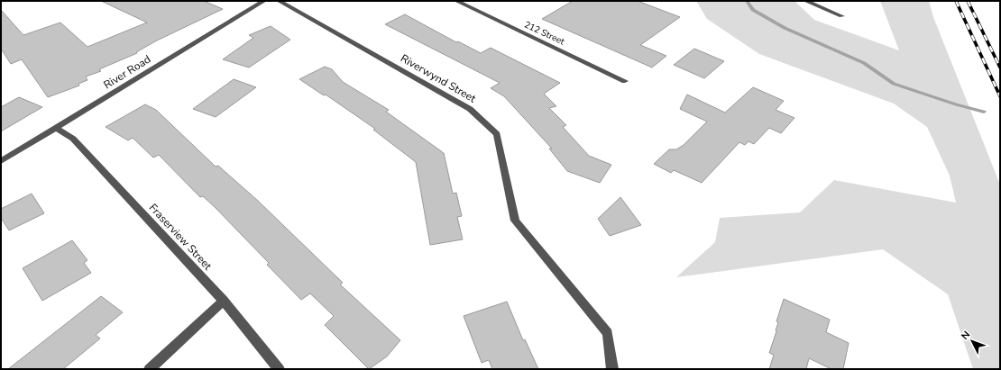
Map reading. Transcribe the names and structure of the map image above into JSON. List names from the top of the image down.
{
  "streets": {
    "street": [
      "212 Street",
      "River Road",
      "Riverwynd Street",
      "Fraserview Street"
    ]
  },
  "crossings": [
    ["River Road", "Fraserview Street"]
  ],
  "north": "top left"
}
